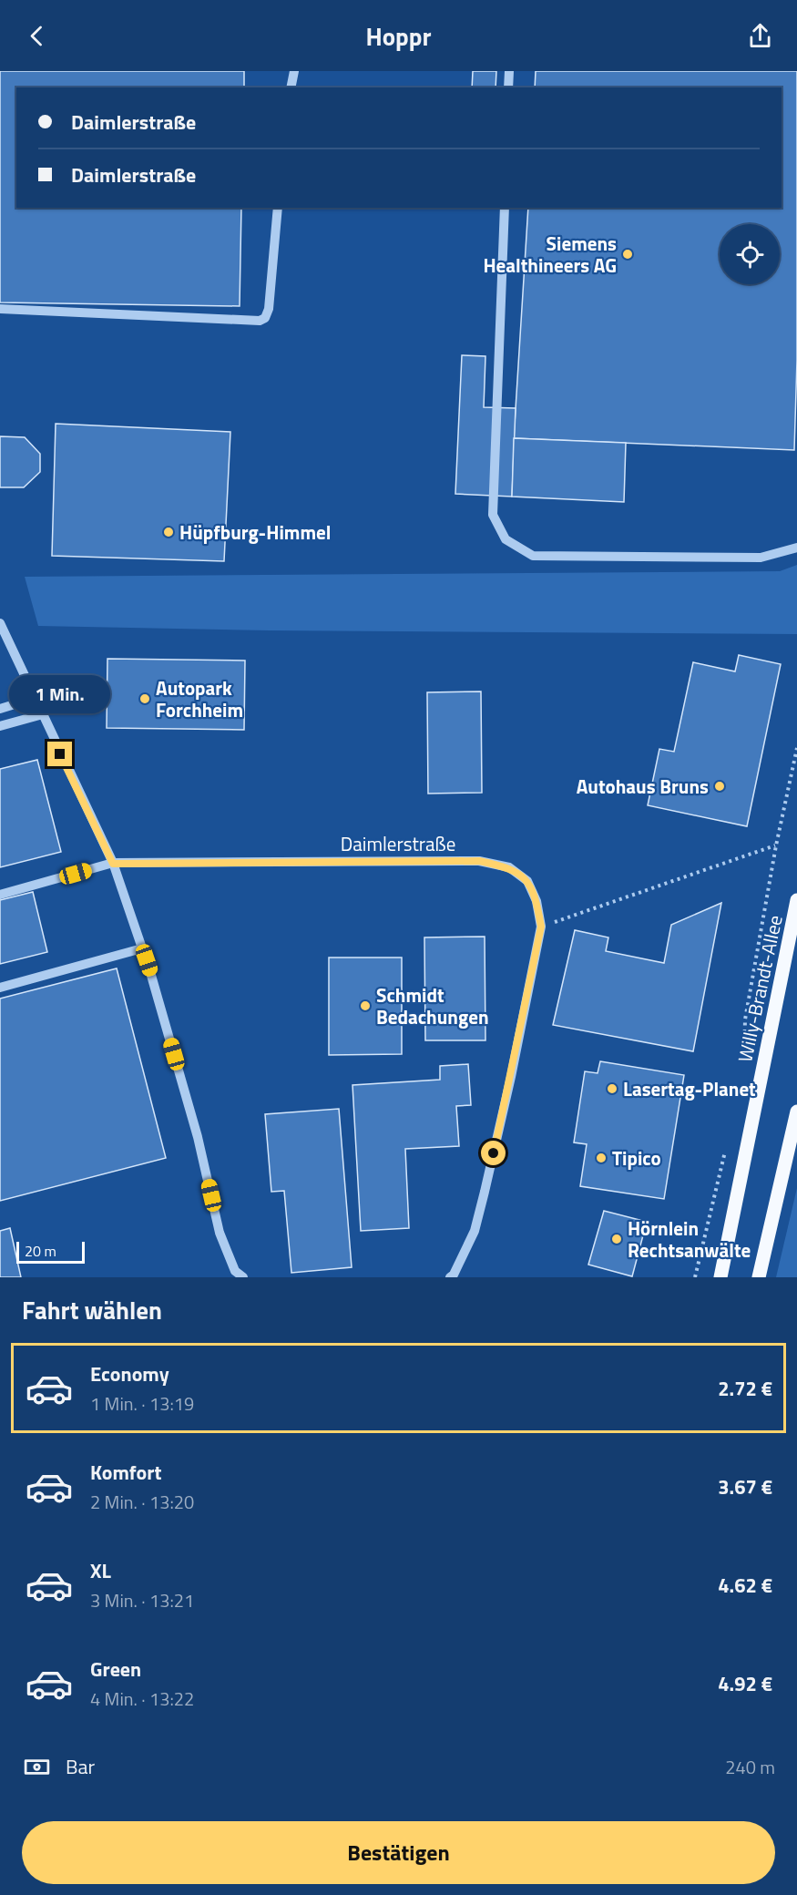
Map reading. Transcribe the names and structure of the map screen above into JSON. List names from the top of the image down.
{
  "streets": {
    "main road": ["Willy-Brandt-Allee"],
    "street": ["Daimlerstraße"]
  },
  "places": [
    "Siemens Healthineers AG",
    "Hüpfburg-Himmel",
    "Autopark Forchheim",
    "Autohaus Bruns",
    "Schmidt Bedachungen",
    "Lasertag-Planet",
    "Tipico",
    "Hörnlein Rechtsanwälte"
  ],
  "scale_bar": "20 m",
  "page": {
    "header": "Hoppr",
    "banner": ["Daimlerstraße", "Daimlerstraße"],
    "bubble": "1 Min.",
    "scale": "20 m",
    "heading": "Fahrt wählen",
    "list": [
      {
        "name": "Economy",
        "note": "1 Min. · 13:19",
        "value": "2.72 €"
      },
      {
        "name": "Komfort",
        "note": "2 Min. · 13:20",
        "value": "3.67 €"
      },
      {
        "name": "XL",
        "note": "3 Min. · 13:21",
        "value": "4.62 €"
      },
      {
        "name": "Green",
        "note": "4 Min. · 13:22",
        "value": "4.92 €"
      }
    ],
    "pay": ["Bar", "240 m"],
    "buttons": "Bestätigen"
  }
}
